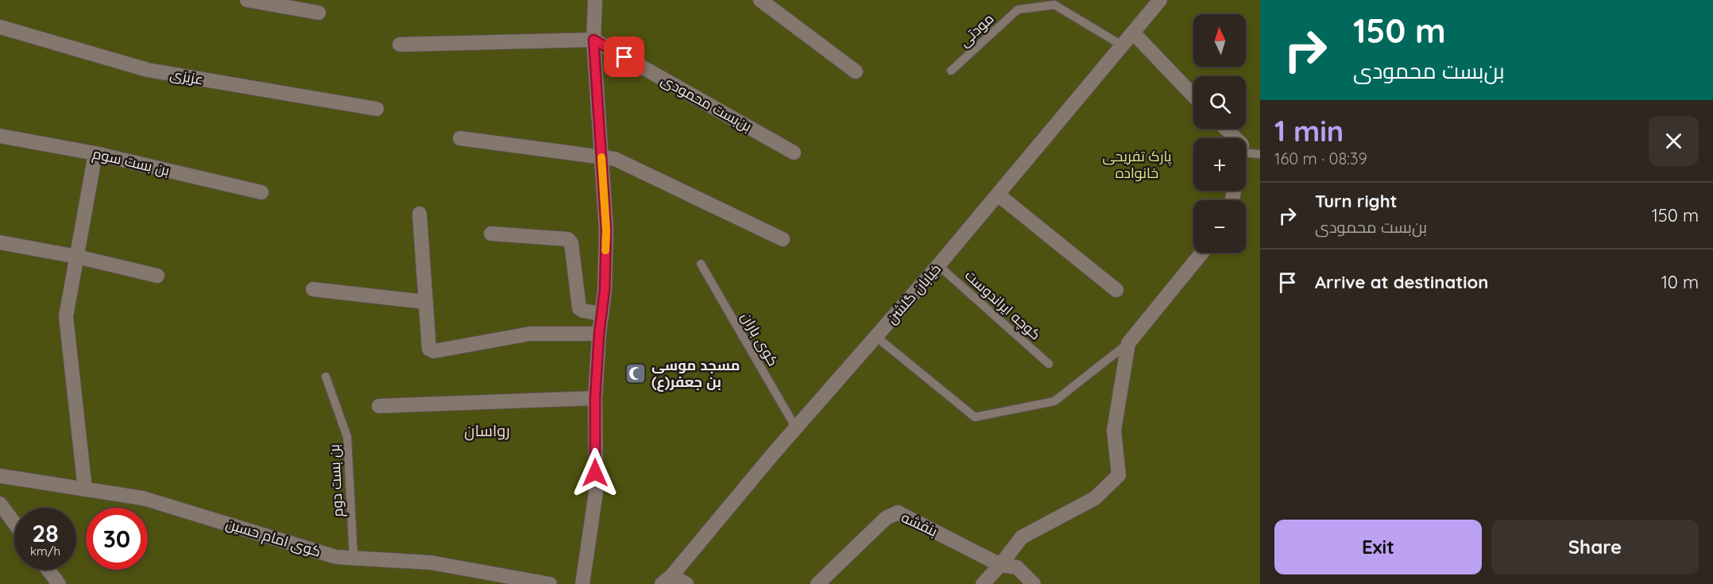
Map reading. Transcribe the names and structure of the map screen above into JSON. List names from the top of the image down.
{
  "streets": {
    "street": [
      "عزیزی",
      "بن‌بست محمودی",
      "بن بست سوم",
      "خیابان گلشن",
      "بنفشه",
      "کوی امام حسین"
    ],
    "lane": [
      "مودتی",
      "کوچه ایراندوست",
      "کوی باران",
      "بن بست دوم"
    ]
  },
  "crossings": [
    ["مودتی", "خیابان گلشن"],
    ["خیابان گلشن", "کوچه ایراندوست"],
    ["خیابان گلشن", "کوی باران"],
    ["بن بست دوم", "کوی امام حسین"]
  ],
  "districts": ["رواسان"],
  "parks": ["پارک تفریحی خانواده"],
  "places": {
    "mosque": ["مسجد موسی بن جعفر(ع)"]
  },
  "north": "top",
  "page": {
    "turn": ["150 m", "بن‌بست محمودی"],
    "map_buttons": ["+", "−"],
    "heading": ["1 min", "160 m · 08:39"],
    "list": [
      {
        "name": "Turn right",
        "note": "بن‌بست محمودی",
        "value": "150 m"
      },
      {
        "name": "Arrive at destination",
        "value": "10 m"
      }
    ],
    "speed": "28 km/h",
    "limit": "30",
    "buttons": ["Exit", "Share"]
  }
}
